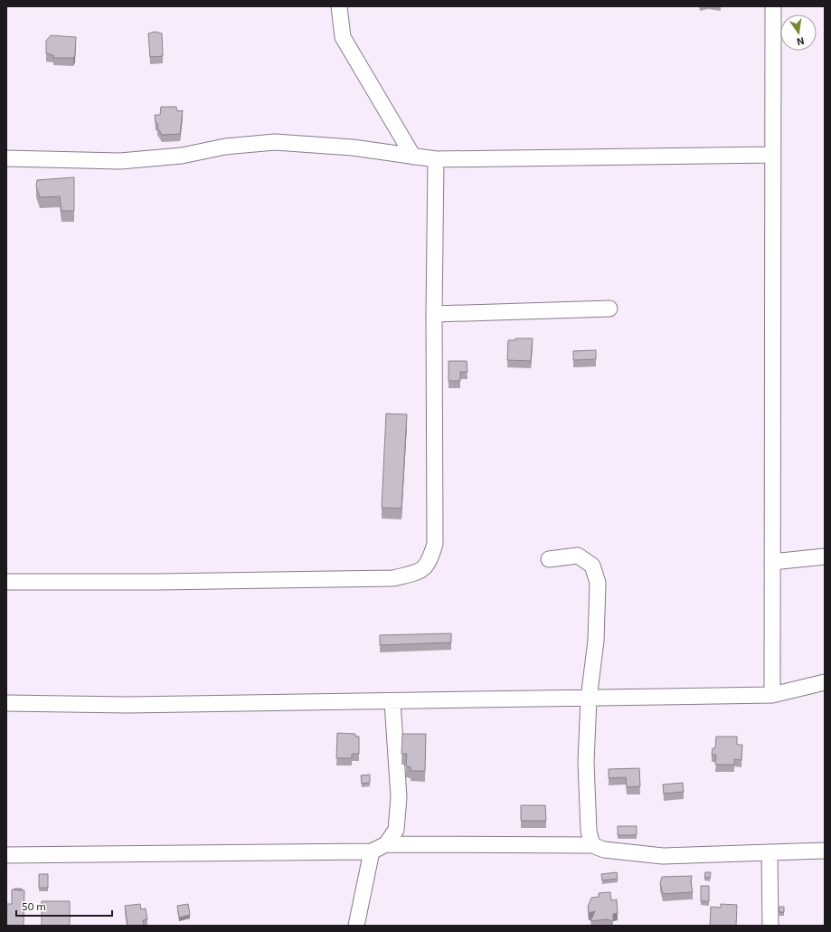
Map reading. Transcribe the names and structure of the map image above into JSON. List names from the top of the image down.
{
  "scale_bar": "50 m",
  "north": "bottom"
}
